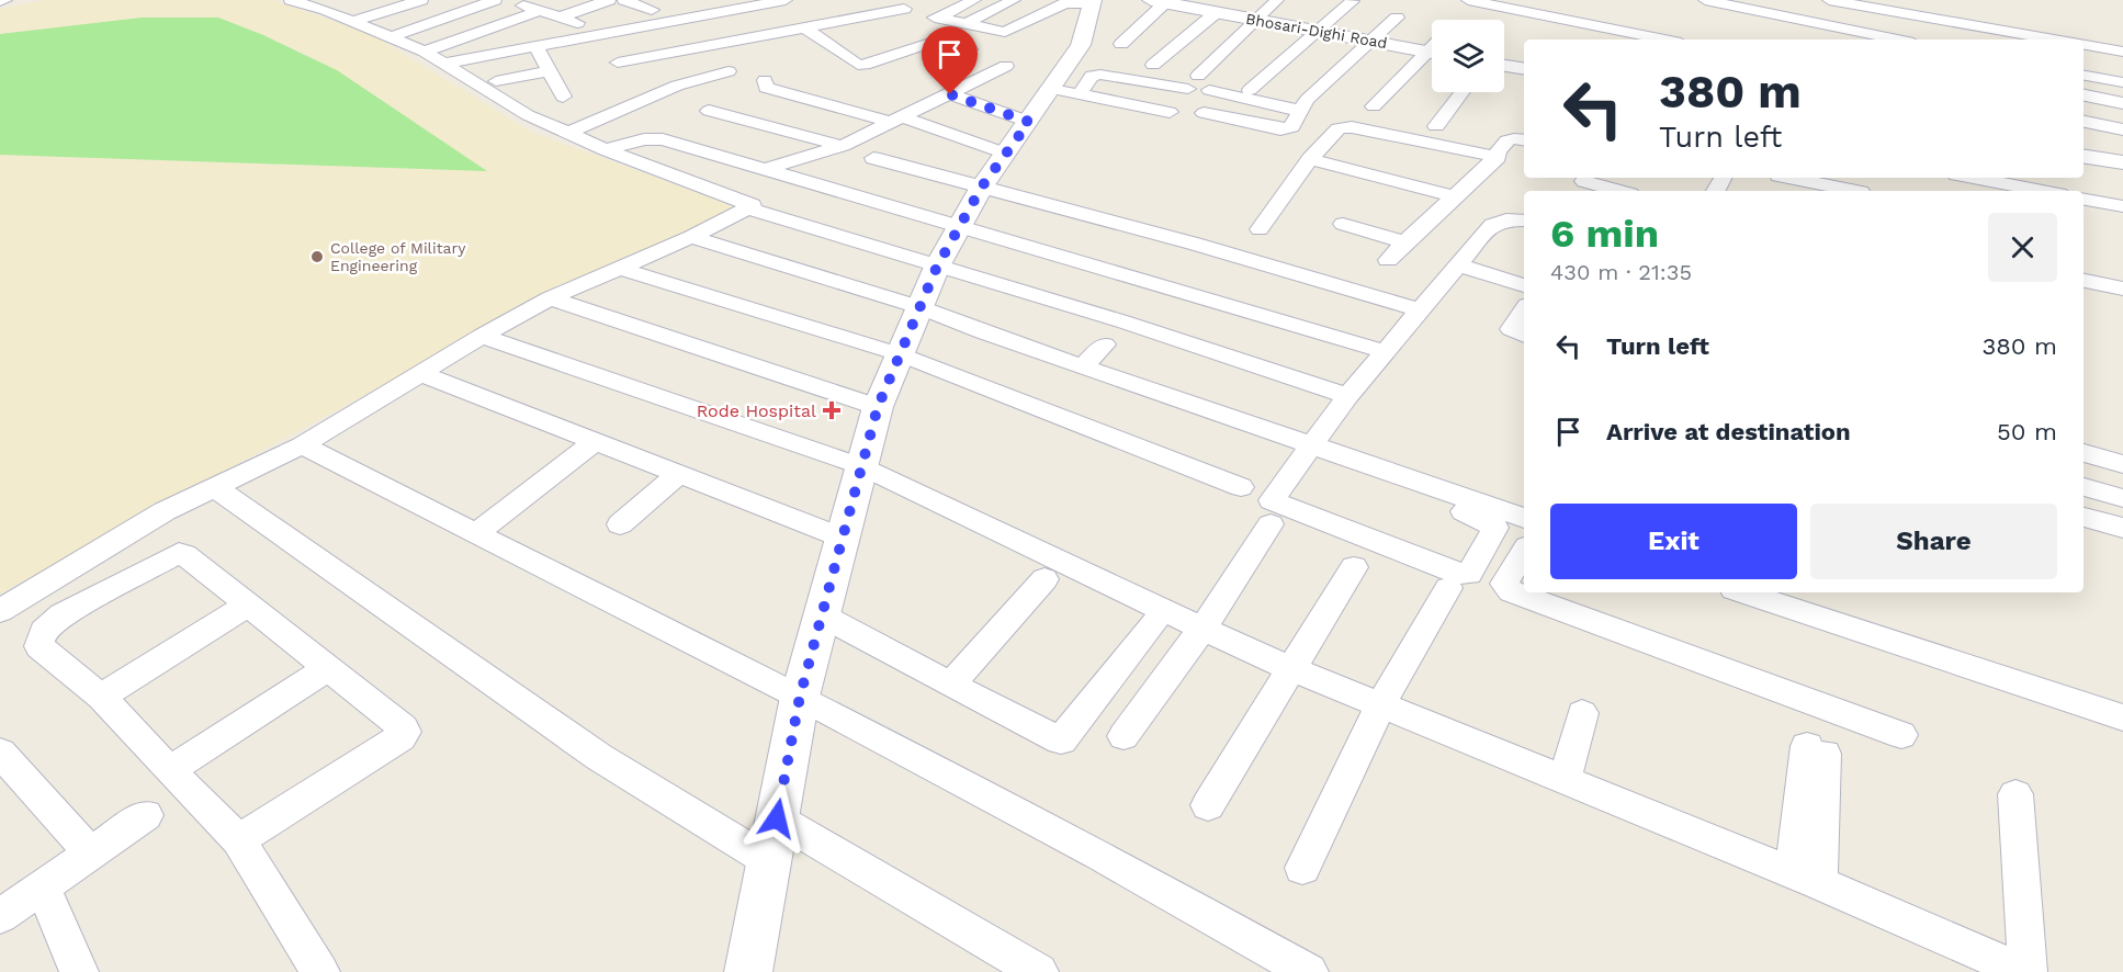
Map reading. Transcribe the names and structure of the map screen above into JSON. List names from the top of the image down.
{
  "streets": {
    "street": ["Bhosari-Dighi Road"]
  },
  "places": {
    "other": ["College of Military Engineering"],
    "health": ["Rode Hospital"]
  },
  "page": {
    "turn": ["380 m", "Turn left"],
    "heading": ["6 min", "430 m · 21:35"],
    "list": [
      {
        "name": "Turn left",
        "value": "380 m"
      },
      {
        "name": "Arrive at destination",
        "value": "50 m"
      }
    ],
    "buttons": ["Exit", "Share"]
  }
}
